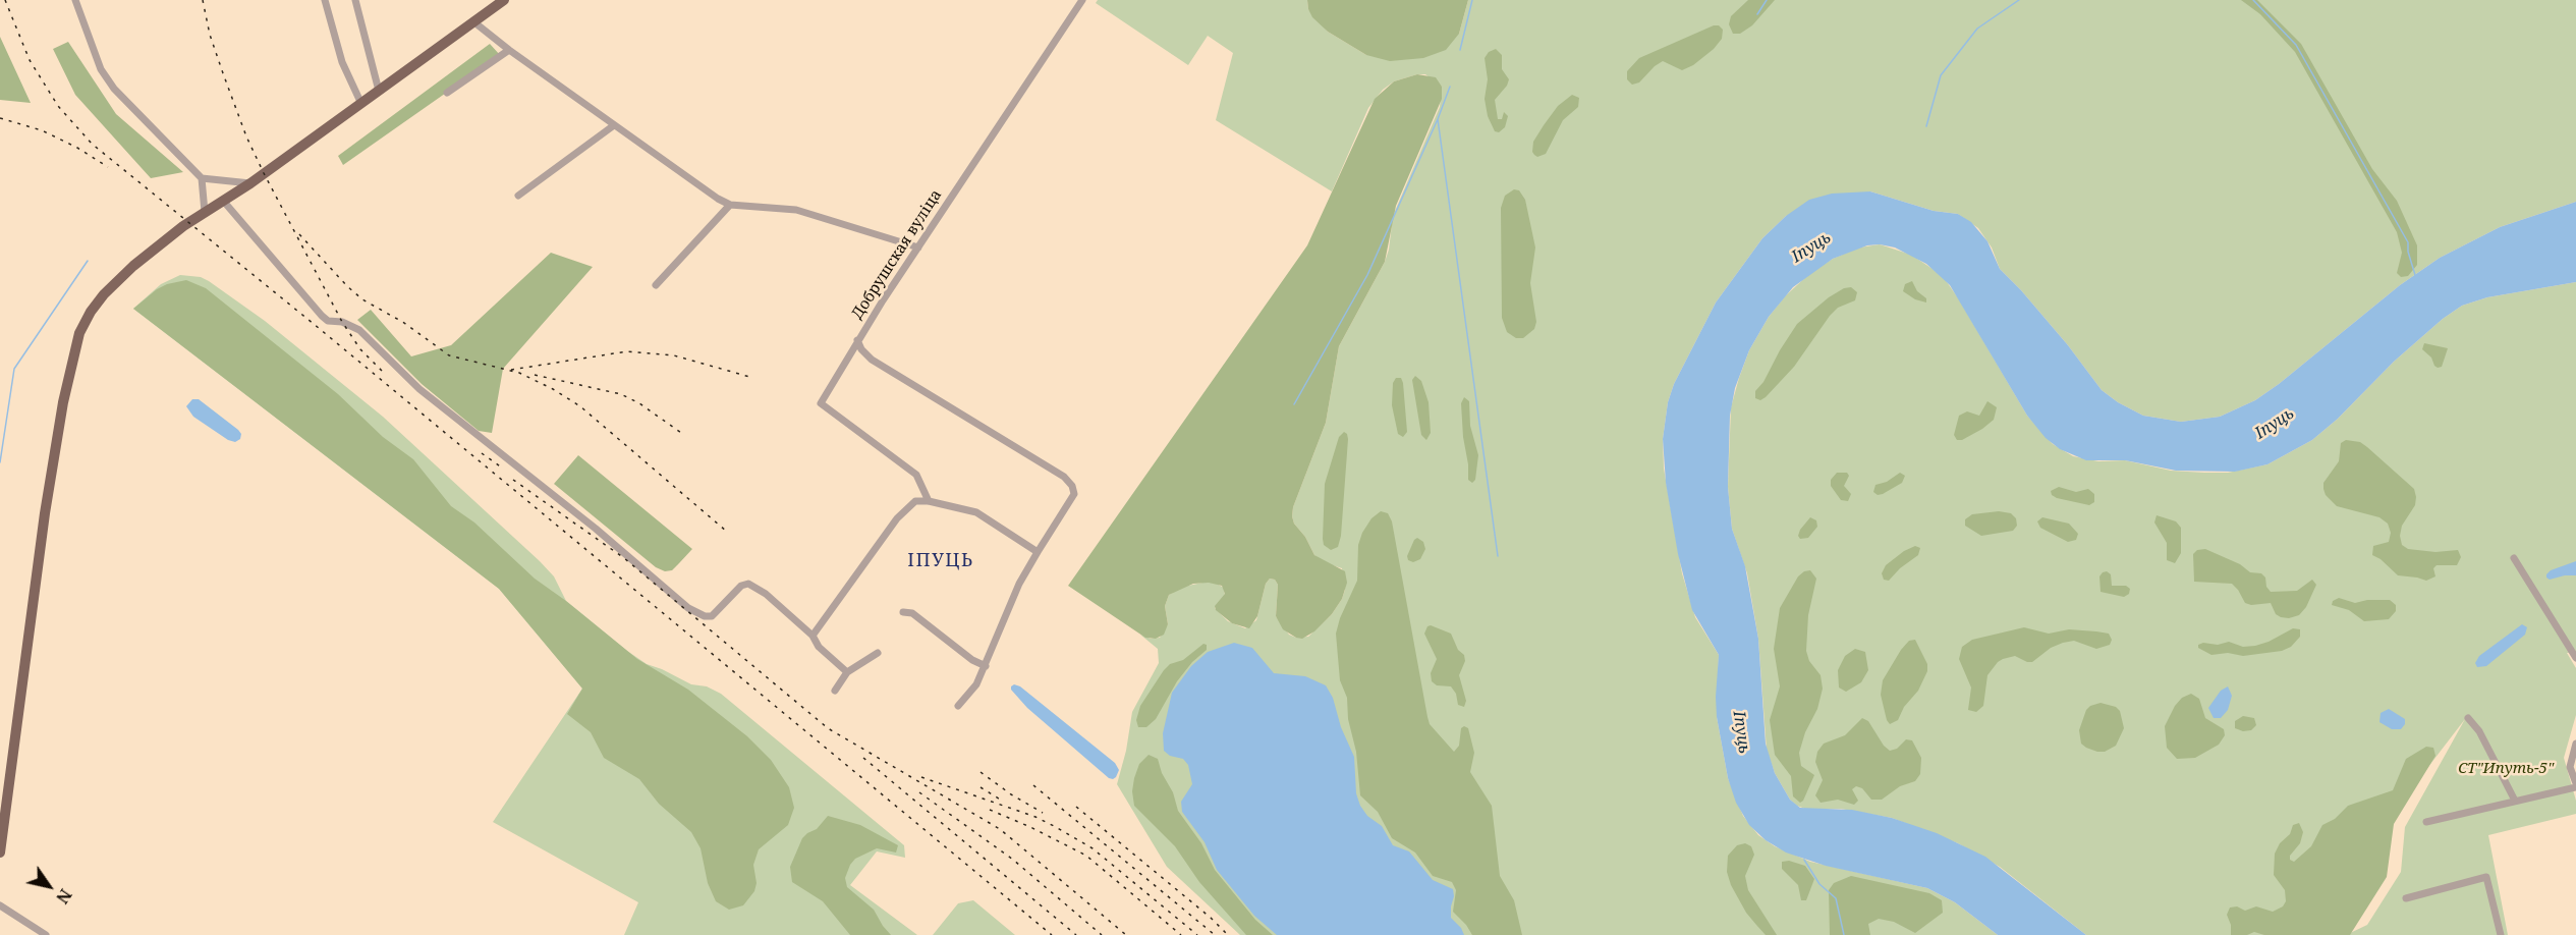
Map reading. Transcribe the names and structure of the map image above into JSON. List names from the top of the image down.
{
  "streets": {
    "street": ["Добрушская вуліца"]
  },
  "districts": ["ІПУЦЬ"],
  "water": ["Іпуць"],
  "parks": ["СТ\"Ипуть-5\""],
  "north": "bottom right"
}
